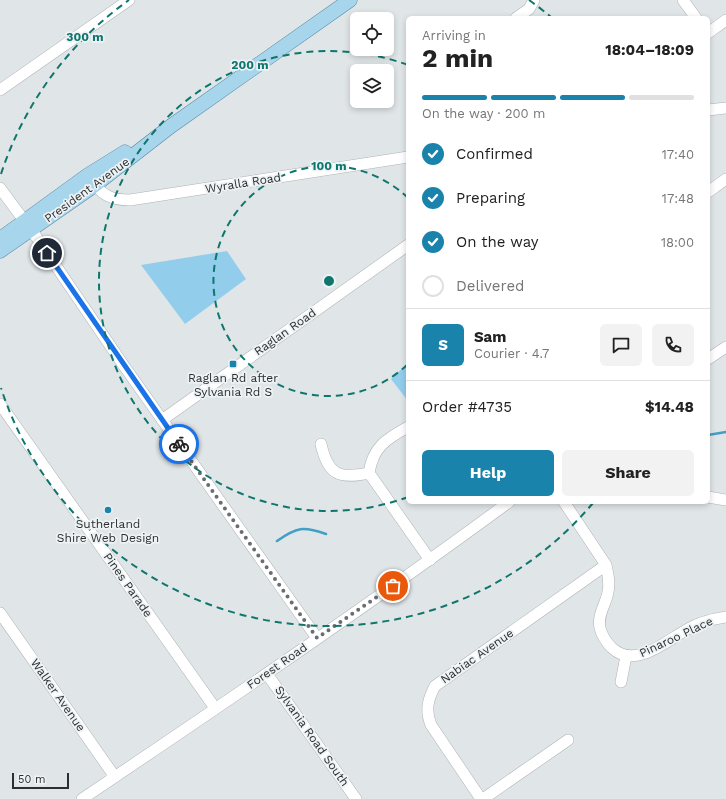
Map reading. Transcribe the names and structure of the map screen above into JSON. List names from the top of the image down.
{
  "streets": {
    "main road": ["President Avenue"],
    "street": [
      "Wyralla Road",
      "Raglan Road",
      "Pines Parade",
      "Pinaroo Place",
      "Nabiac Avenue",
      "Forest Road",
      "Walker Avenue",
      "Sylvania Road South"
    ]
  },
  "crossings": [
    ["Wyralla Road", "President Avenue"],
    ["Pines Parade", "Forest Road"],
    ["Pinaroo Place", "Nabiac Avenue"],
    ["Forest Road", "Walker Avenue"],
    ["Forest Road", "Sylvania Road South"]
  ],
  "places": {
    "transit": ["Raglan Rd after Sylvania Rd S"],
    "other": ["Sutherland Shire Web Design"]
  },
  "scale_bar": "50 m",
  "page": {
    "heading": ["2 min", "Arriving in", "18:04–18:09"],
    "panel": [
      "Sam",
      "Courier · 4.7",
      "Order #4735",
      "$14.48"
    ],
    "bar": "On the way · 200 m",
    "list": [
      ["Confirmed", "17:40"],
      ["Preparing", "17:48"],
      ["On the way", "18:00"],
      "Delivered"
    ],
    "round": "S",
    "buttons": ["Help", "Share"],
    "scale": "50 m"
  },
  "rings": ["300 m", "200 m", "100 m"]
}
